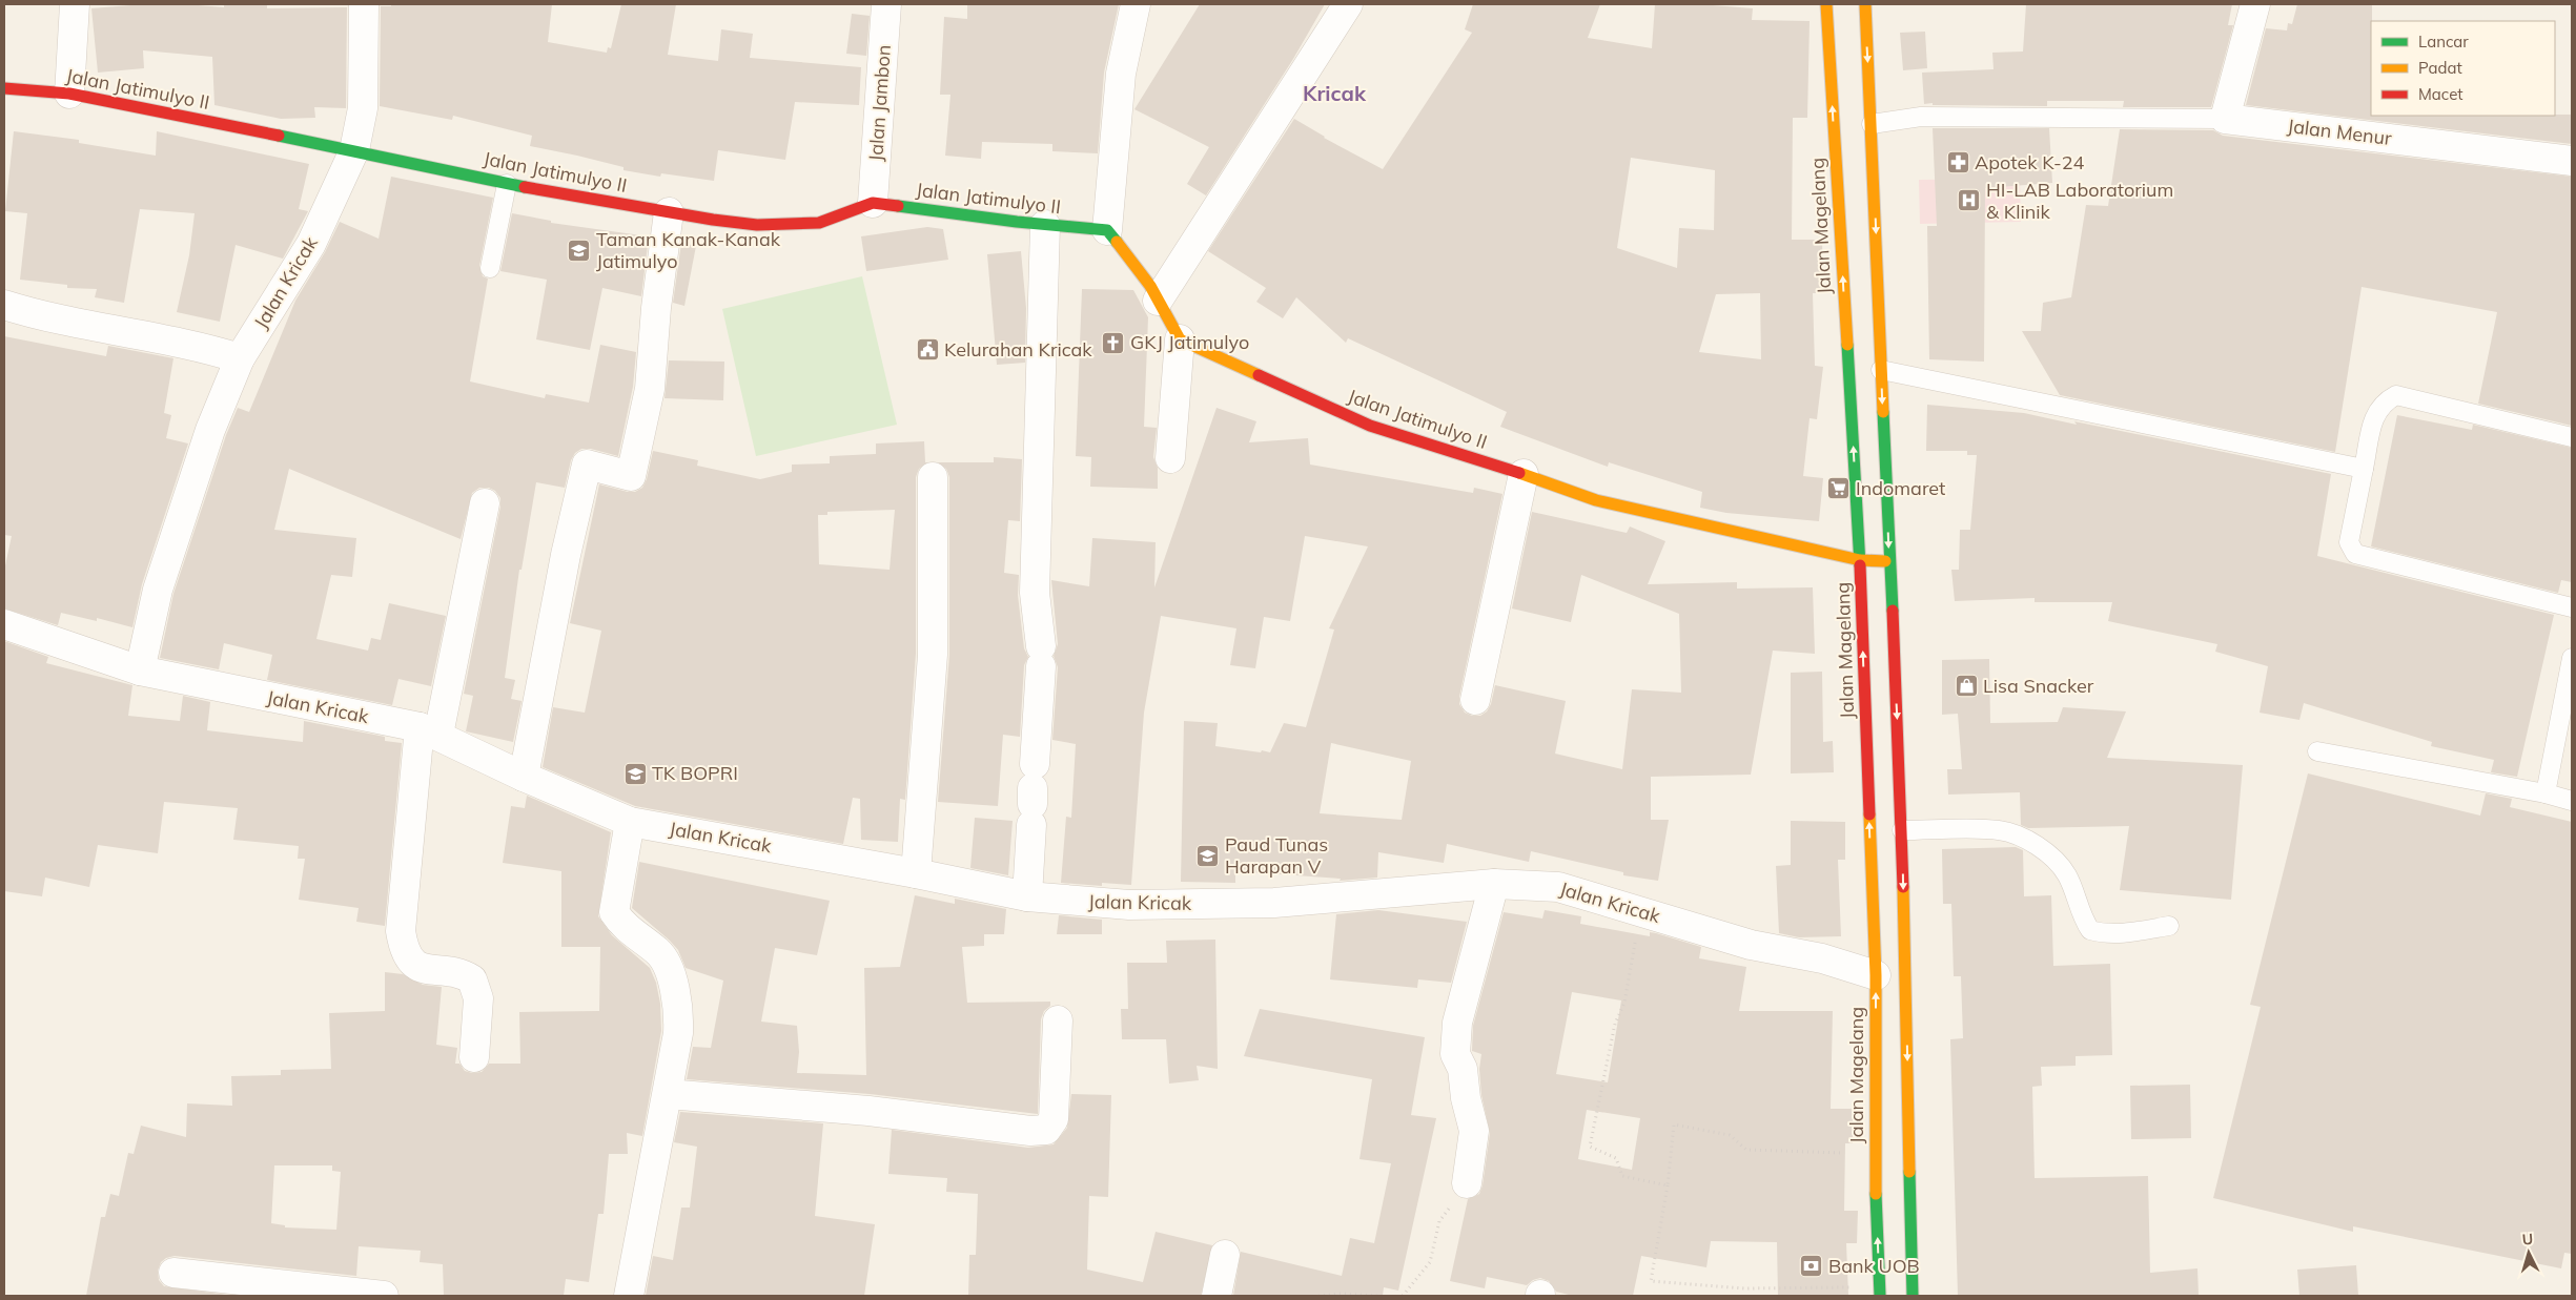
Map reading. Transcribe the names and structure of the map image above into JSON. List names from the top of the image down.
{
  "streets": {
    "main road": ["Jalan Jatimulyo II", "Jalan Magelang"],
    "street": ["Jalan Jambon", "Jalan Menur", "Jalan Kricak"]
  },
  "crossings": [
    ["Jalan Jatimulyo II", "Jalan Jambon"],
    ["Jalan Jatimulyo II", "Jalan Magelang"],
    ["Jalan Jatimulyo II", "Jalan Kricak"],
    ["Jalan Magelang", "Jalan Kricak"]
  ],
  "districts": ["Kricak"],
  "places": {
    "pharmacy": ["Apotek K-24"],
    "hospital": ["HI-LAB Laboratorium & Klinik"],
    "school or university": ["Taman Kanak-Kanak Jatimulyo", "TK BOPRI", "Paud Tunas Harapan V"],
    "church": ["GKJ Jatimulyo"],
    "public building": ["Kelurahan Kricak"],
    "supermarket": ["Indomaret"],
    "shop": ["Lisa Snacker"],
    "bank": ["Bank UOB"]
  },
  "legend": ["Lancar", "Padat", "Macet"],
  "north": "top"
}
